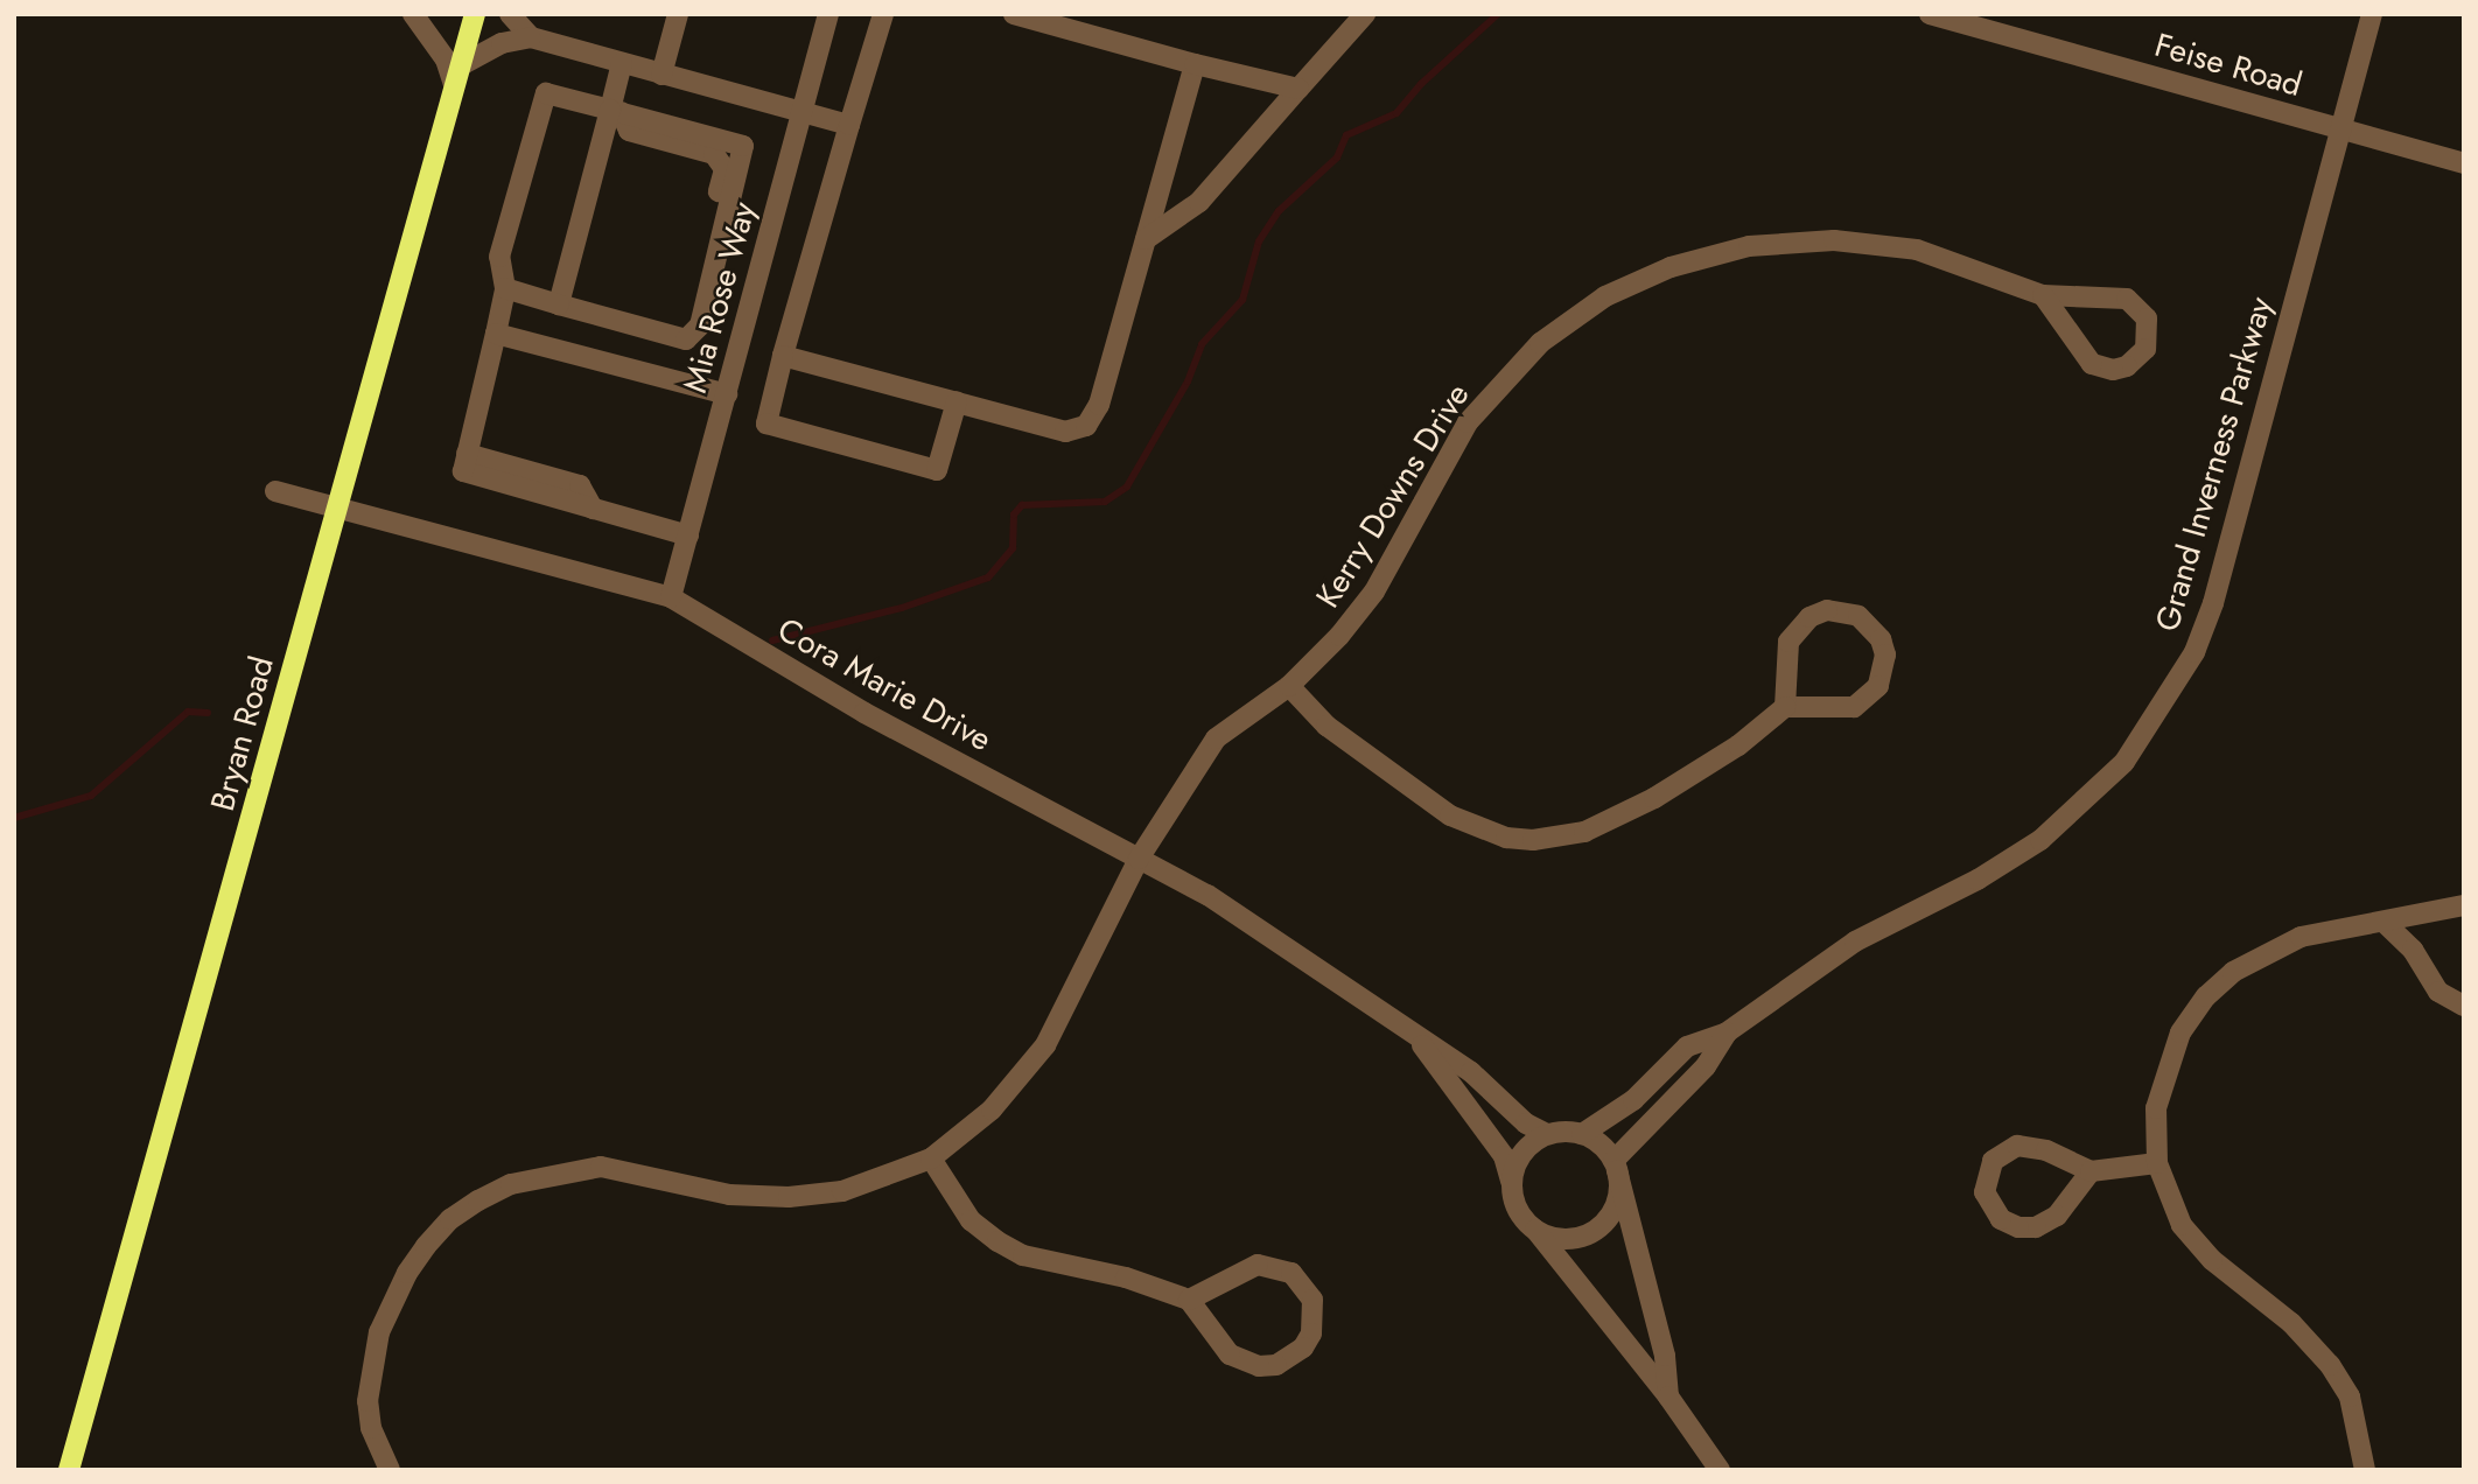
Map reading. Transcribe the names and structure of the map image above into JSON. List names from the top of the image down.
{
  "streets": {
    "main road": ["Bryan Road"],
    "street": [
      "Feise Road",
      "Mia Rose Way",
      "Grand Inverness Parkway",
      "Kerry Downs Drive",
      "Cora Marie Drive"
    ]
  },
  "crossings": [
    ["Feise Road", "Grand Inverness Parkway"],
    ["Mia Rose Way", "Cora Marie Drive"],
    ["Grand Inverness Parkway", "Cora Marie Drive"],
    ["Kerry Downs Drive", "Cora Marie Drive"],
    ["Cora Marie Drive", "Bryan Road"]
  ]
}
